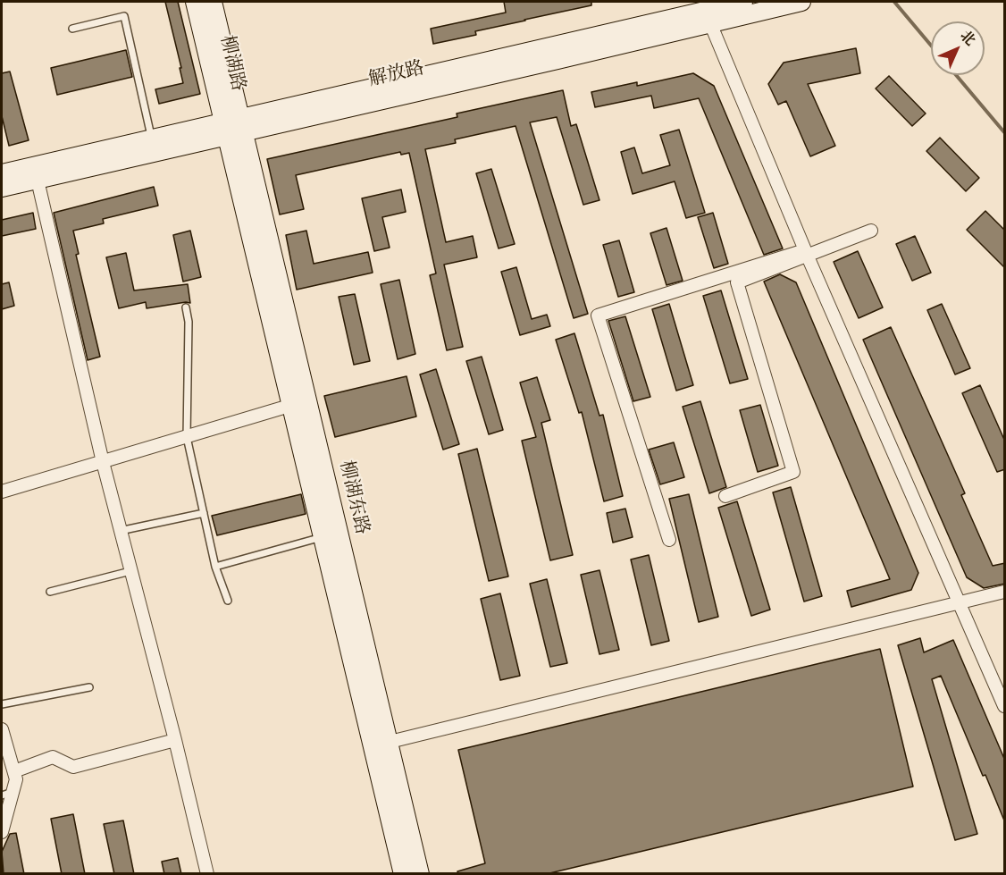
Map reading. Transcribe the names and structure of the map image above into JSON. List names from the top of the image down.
{
  "streets": {
    "main road": ["柳湖路", "解放路", "柳湖东路"]
  },
  "crossings": [
    ["柳湖路", "解放路"],
    ["柳湖路", "柳湖东路"],
    ["解放路", "柳湖东路"]
  ],
  "north": "top right"
}
